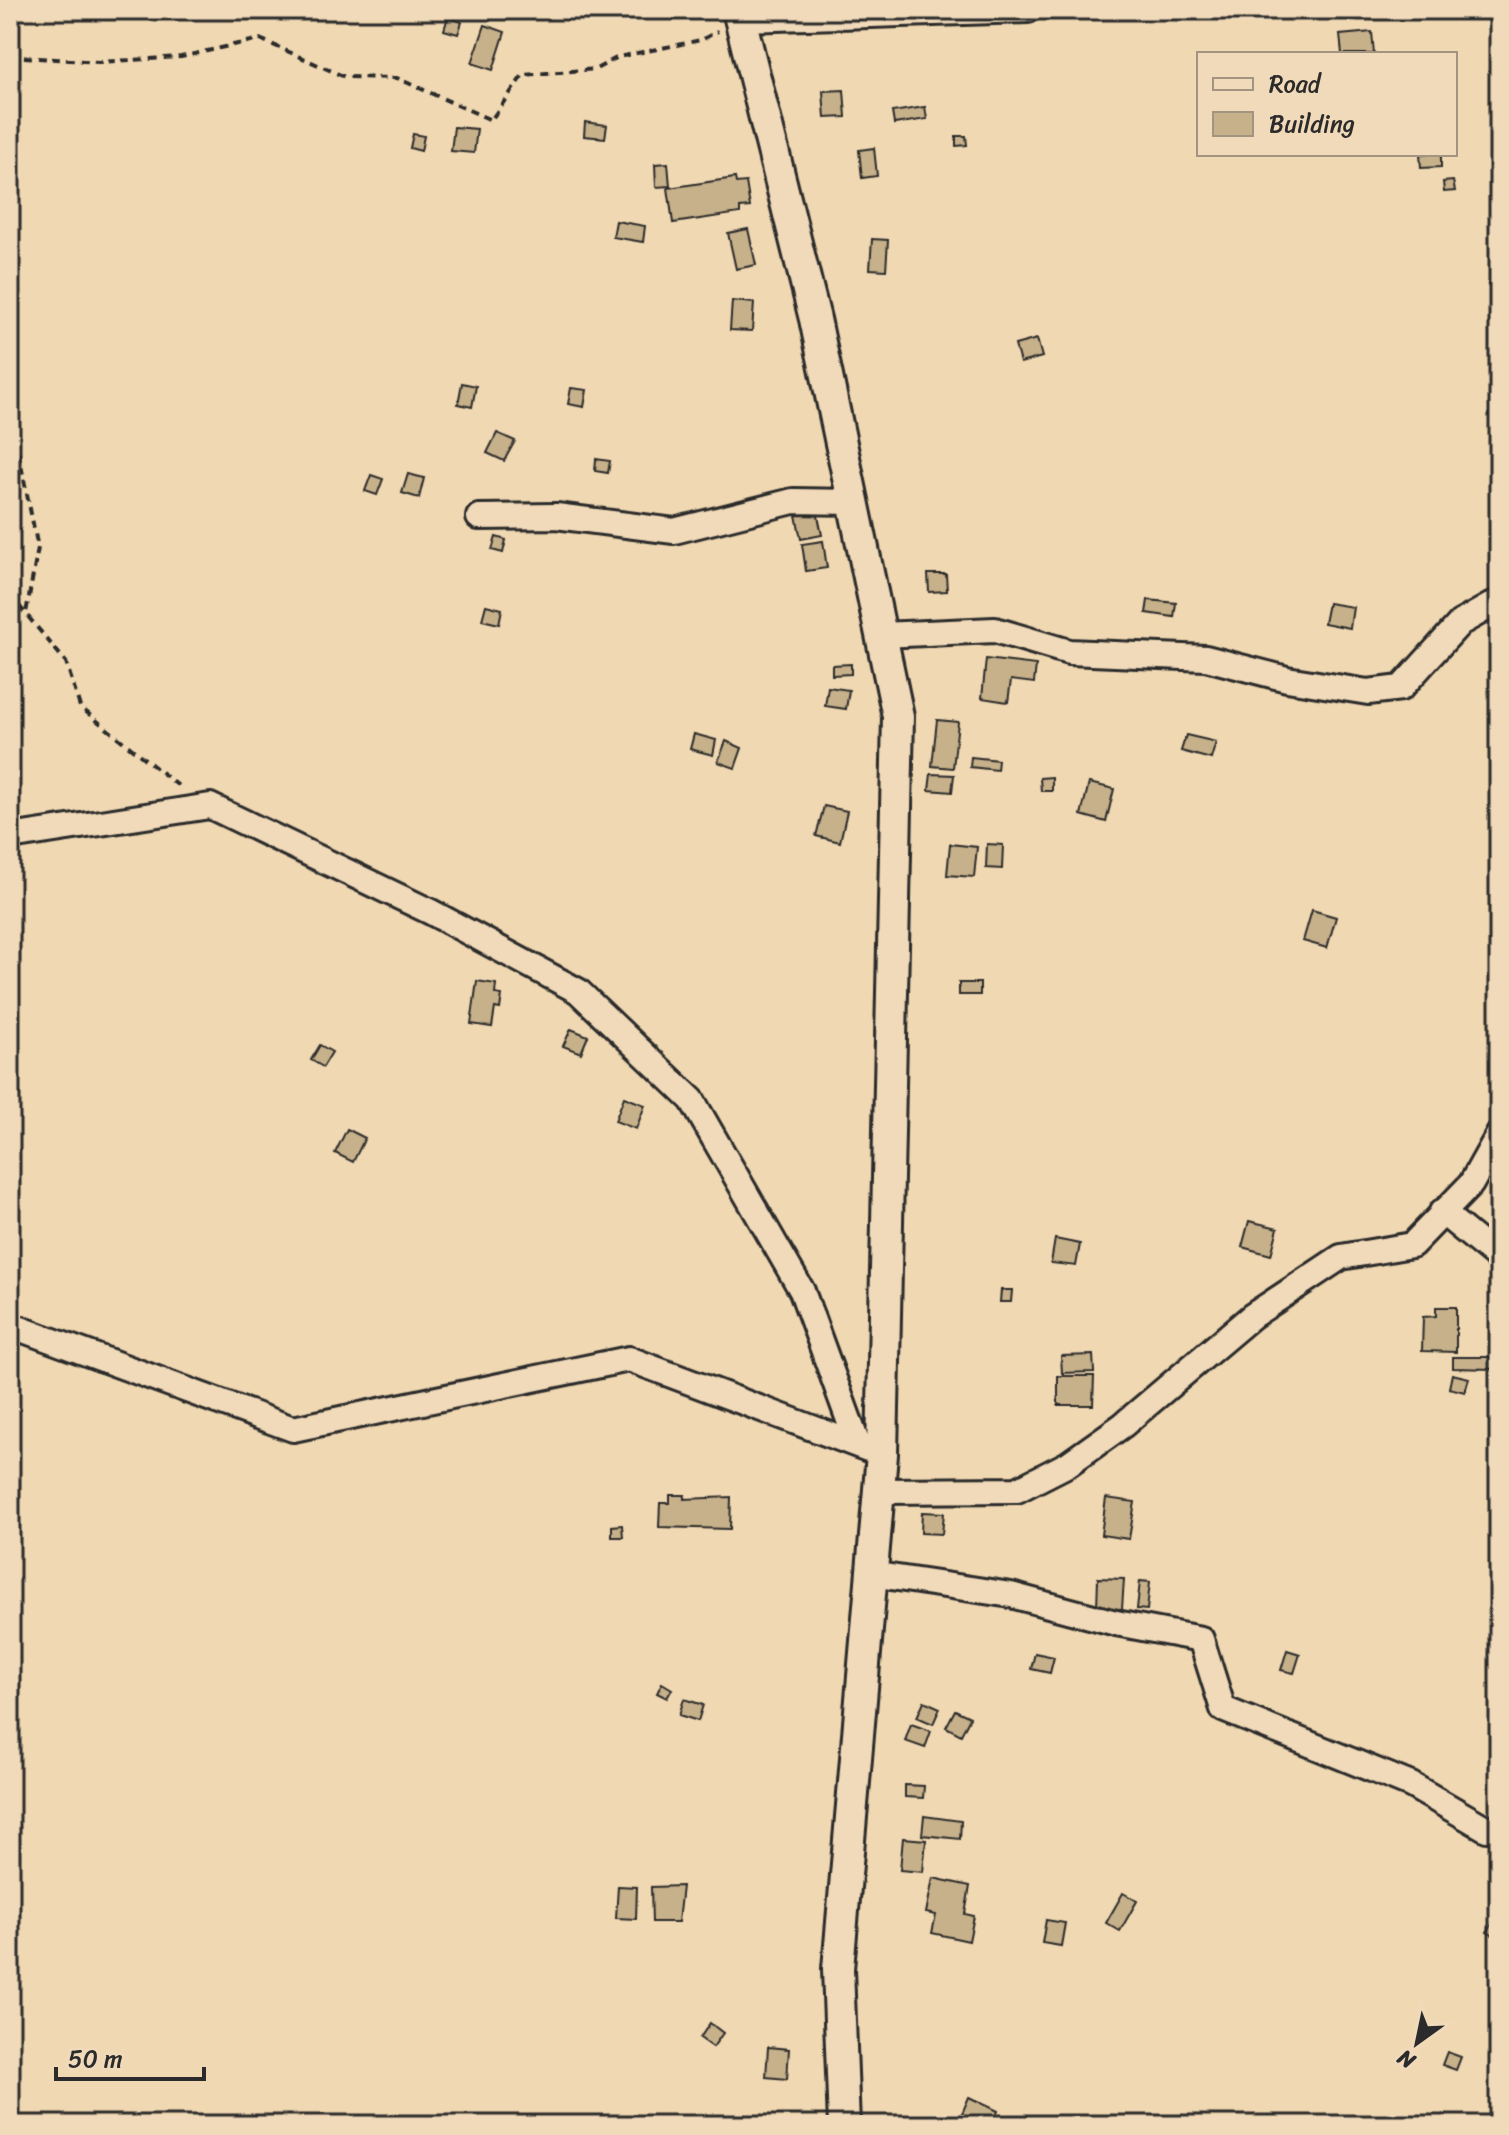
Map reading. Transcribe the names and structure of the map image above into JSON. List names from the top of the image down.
{
  "legend": ["Road", "Building"],
  "scale_bar": "50 m",
  "north": "bottom left"
}
